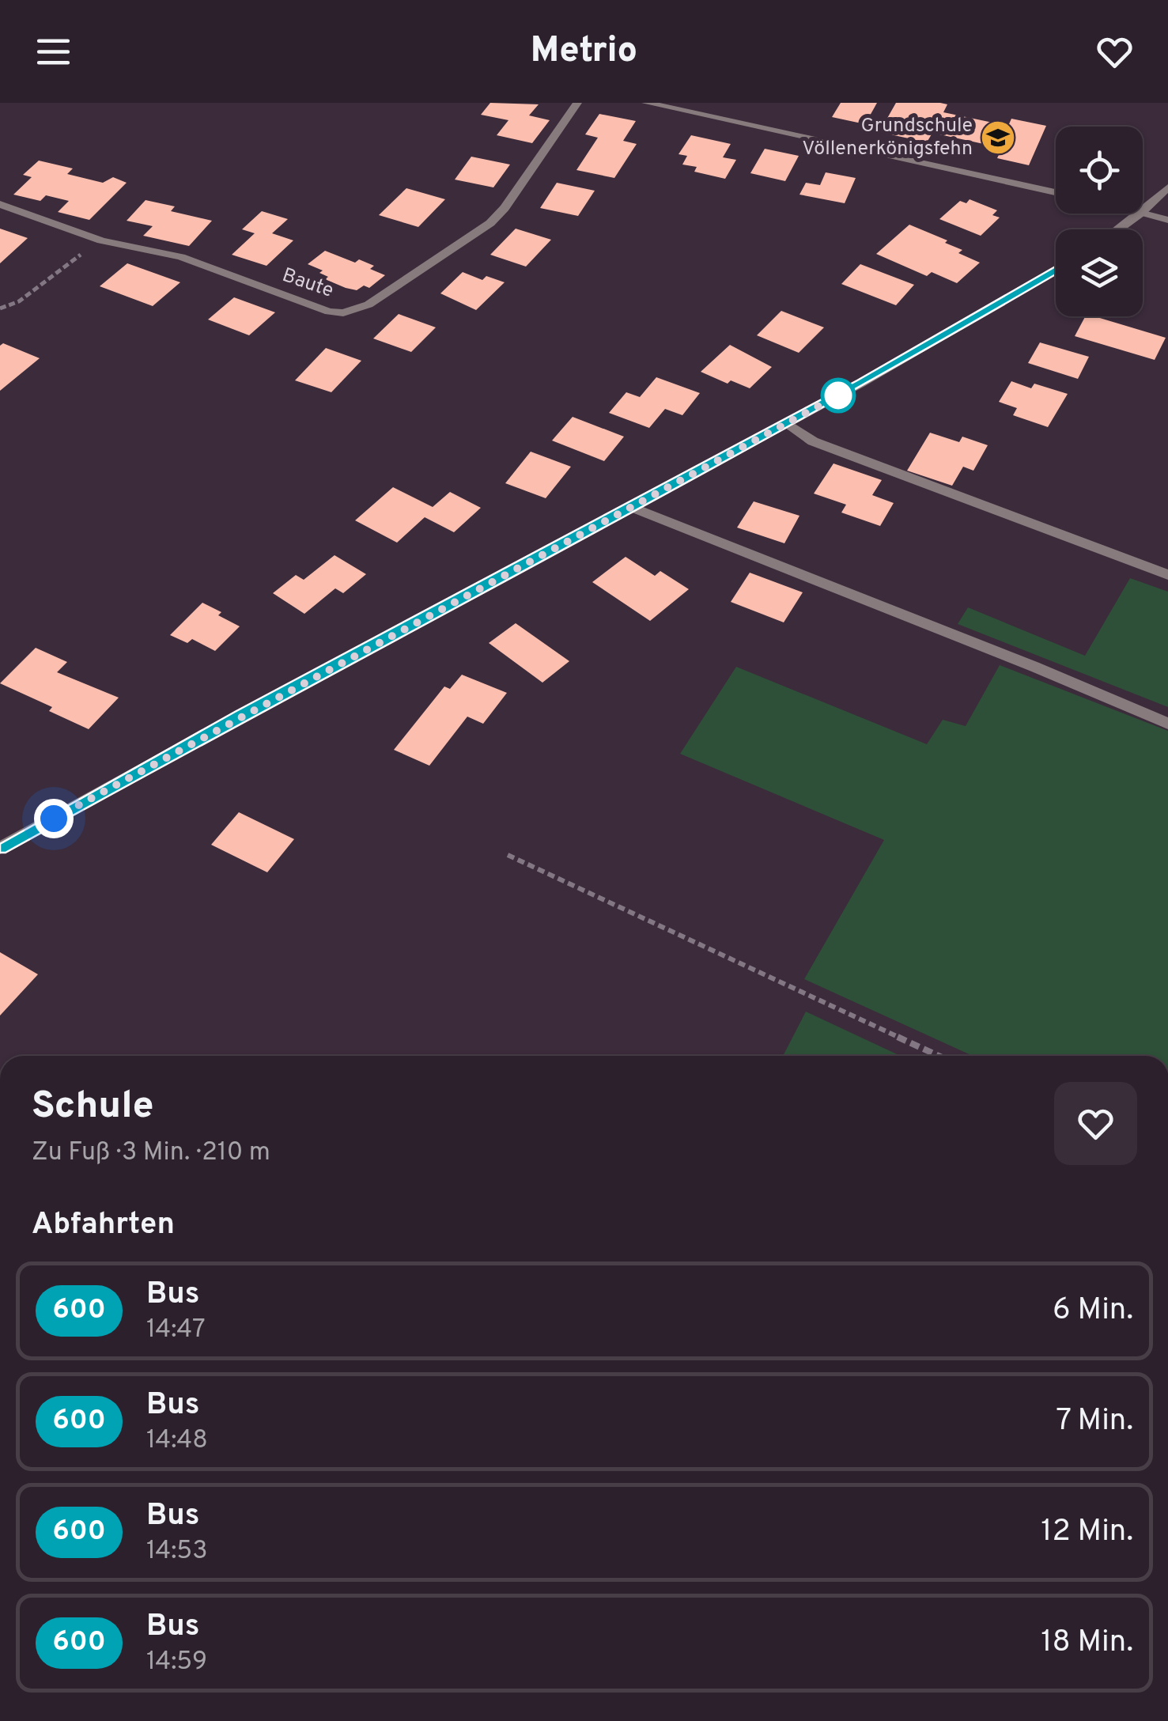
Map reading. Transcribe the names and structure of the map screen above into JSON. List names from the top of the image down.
{
  "streets": {
    "street": ["Baute"]
  },
  "places": {
    "school or university": ["Grundschule Völlenerkönigsfehn"]
  },
  "lines": ["bus line 600"],
  "page": {
    "header": "Metrio",
    "heading": [
      ["Schule", "Zu Fuß · 3 Min. · 210 m"],
      "Abfahrten"
    ],
    "list": [
      {
        "mark": "600",
        "name": "Bus",
        "note": "14:47",
        "value": "6 Min."
      },
      {
        "mark": "600",
        "name": "Bus",
        "note": "14:48",
        "value": "7 Min."
      },
      {
        "mark": "600",
        "name": "Bus",
        "note": "14:53",
        "value": "12 Min."
      },
      {
        "mark": "600",
        "name": "Bus",
        "note": "14:59",
        "value": "18 Min."
      }
    ]
  }
}
